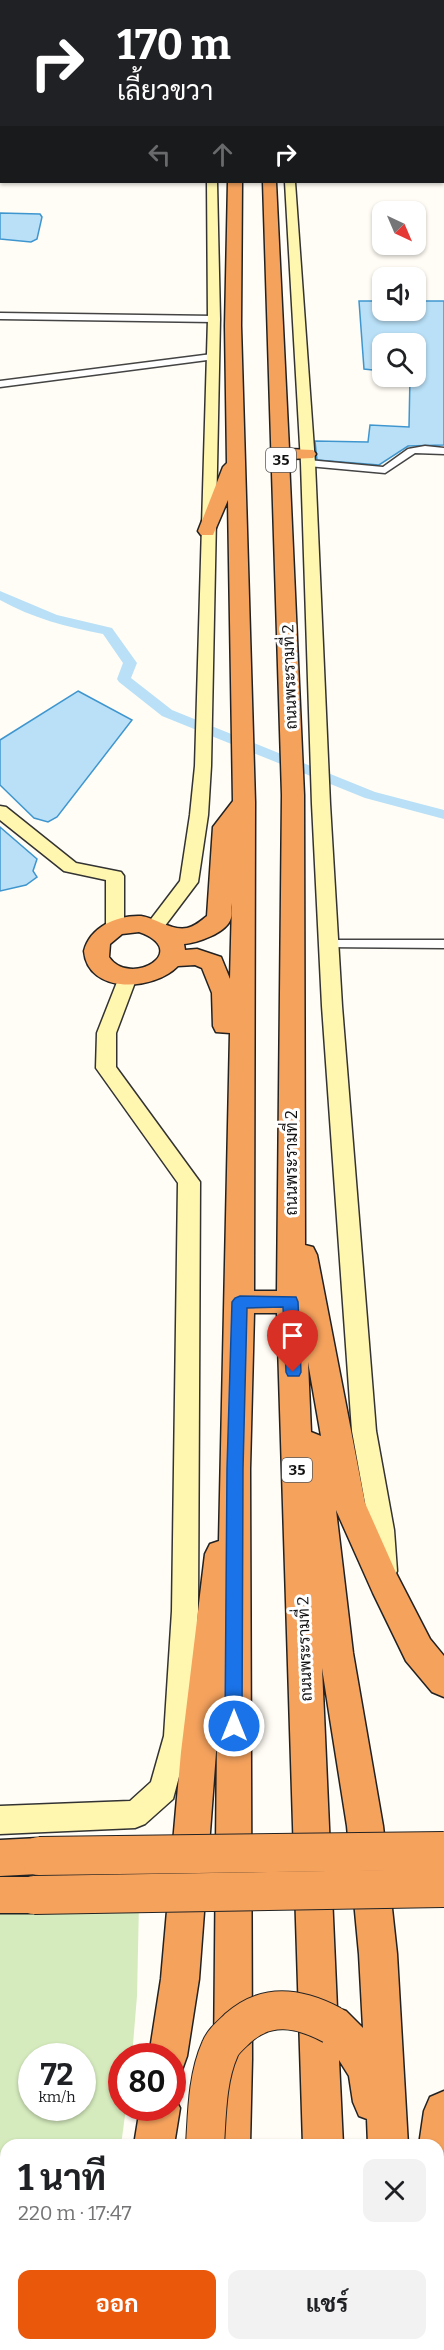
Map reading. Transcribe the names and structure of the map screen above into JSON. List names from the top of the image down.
{
  "streets": {
    "highway": ["35", "ถนนพระรามที่ 2"]
  },
  "crossings": [
    ["35", "ถนนพระรามที่ 2"]
  ],
  "north": "bottom right",
  "page": {
    "turn": ["170 m", "เลี้ยวขวา"],
    "speed": "72 km/h",
    "limit": "80",
    "heading": ["1 นาที", "220 m · 17:47"],
    "buttons": ["ออก", "แชร์"]
  }
}
